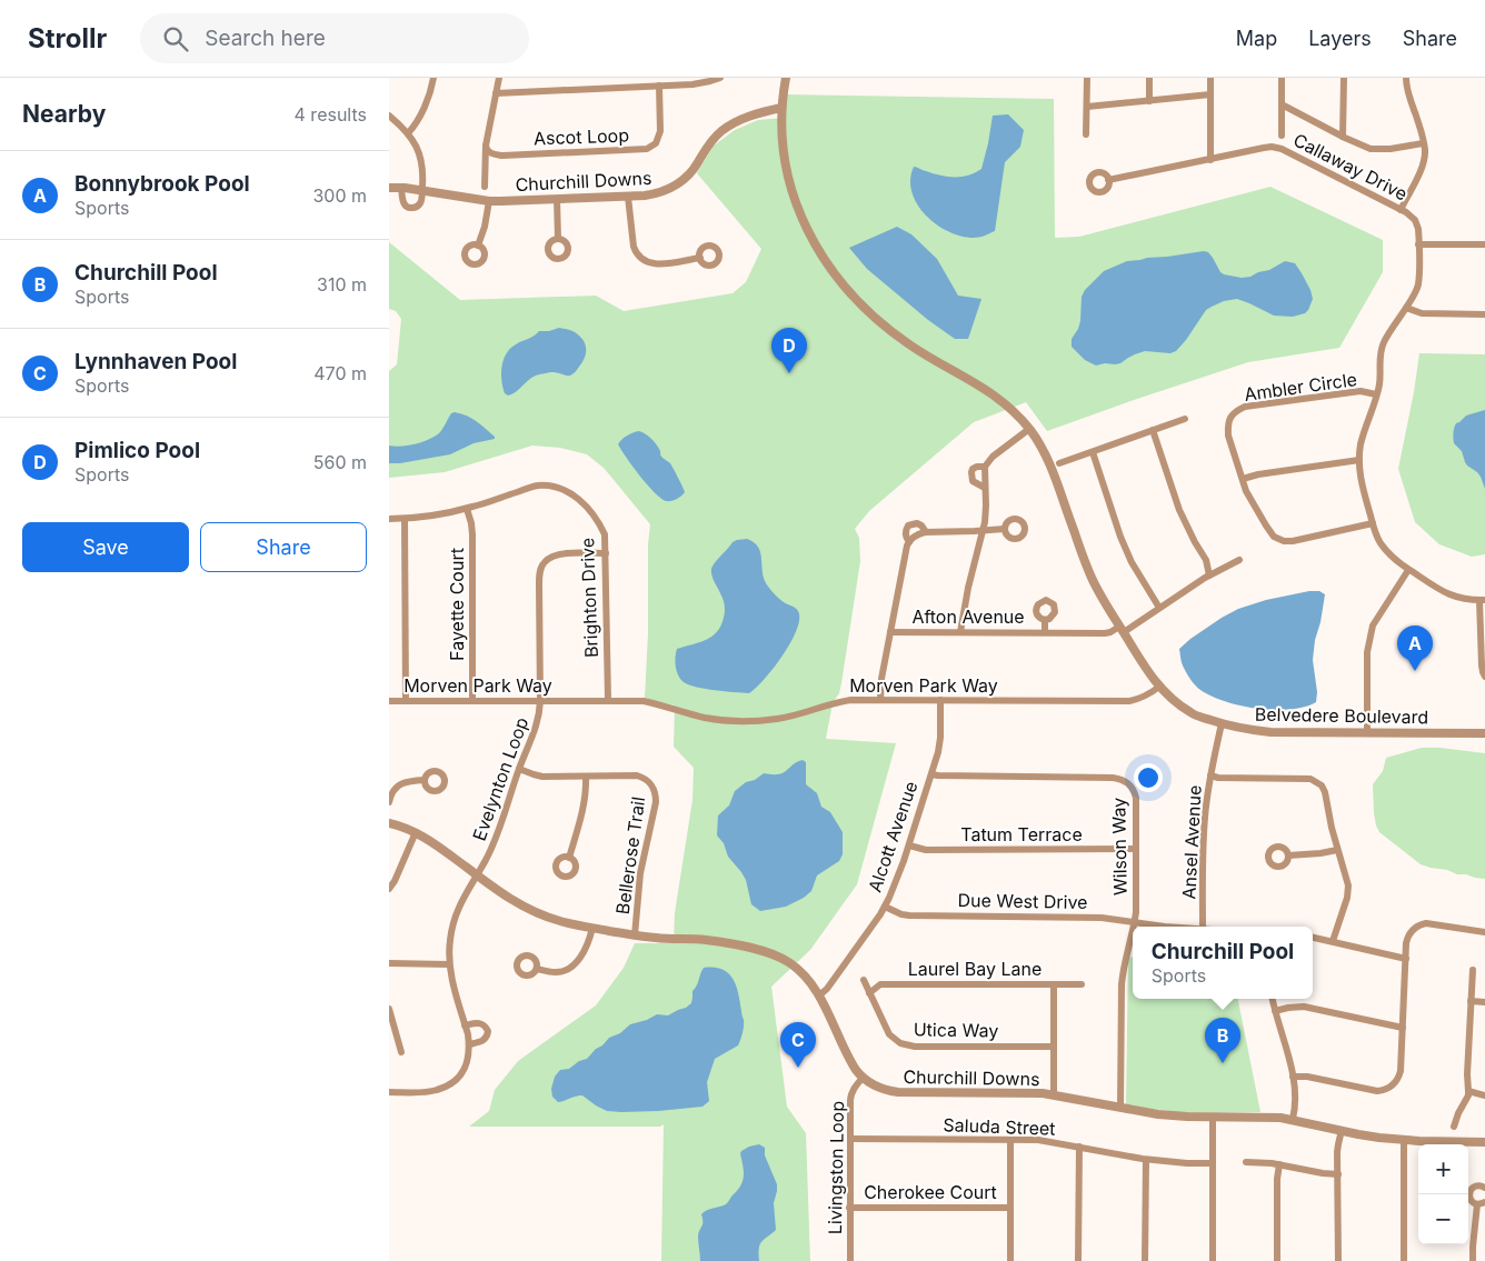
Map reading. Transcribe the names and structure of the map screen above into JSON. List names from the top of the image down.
{
  "streets": {
    "street": [
      "Ascot Loop",
      "Callaway Drive",
      "Churchill Downs",
      "Ambler Circle",
      "Brighton Drive",
      "Fayette Court",
      "Afton Avenue",
      "Morven Park Way",
      "Belvedere Boulevard",
      "Evelynton Loop",
      "Tatum Terrace",
      "Alcott Avenue",
      "Ansel Avenue",
      "Wilson Way",
      "Bellerose Trail",
      "Due West Drive",
      "Laurel Bay Lane",
      "Utica Way",
      "Saluda Street",
      "Livingston Loop",
      "Cherokee Court"
    ]
  },
  "crossings": [
    ["Callaway Drive", "Ambler Circle"],
    ["Churchill Downs", "Belvedere Boulevard"],
    ["Churchill Downs", "Wilson Way"],
    ["Churchill Downs", "Livingston Loop"],
    ["Brighton Drive", "Fayette Court"],
    ["Brighton Drive", "Morven Park Way"],
    ["Brighton Drive", "Evelynton Loop"],
    ["Fayette Court", "Morven Park Way"],
    ["Afton Avenue", "Belvedere Boulevard"],
    ["Morven Park Way", "Belvedere Boulevard"],
    ["Morven Park Way", "Evelynton Loop"],
    ["Morven Park Way", "Alcott Avenue"],
    ["Belvedere Boulevard", "Ansel Avenue"],
    ["Evelynton Loop", "Bellerose Trail"],
    ["Tatum Terrace", "Alcott Avenue"],
    ["Tatum Terrace", "Wilson Way"],
    ["Alcott Avenue", "Wilson Way"],
    ["Alcott Avenue", "Due West Drive"],
    ["Wilson Way", "Due West Drive"],
    ["Laurel Bay Lane", "Utica Way"],
    ["Saluda Street", "Livingston Loop"],
    ["Livingston Loop", "Cherokee Court"]
  ],
  "page": {
    "header": "Strollr",
    "search": "Search here",
    "nav": ["Map", "Layers", "Share"],
    "heading": ["Nearby", "4 results"],
    "list": [
      {
        "mark": "A",
        "name": "Bonnybrook Pool",
        "note": "Sports",
        "value": "300 m"
      },
      {
        "mark": "B",
        "name": "Churchill Pool",
        "note": "Sports",
        "value": "310 m"
      },
      {
        "mark": "C",
        "name": "Lynnhaven Pool",
        "note": "Sports",
        "value": "470 m"
      },
      {
        "mark": "D",
        "name": "Pimlico Pool",
        "note": "Sports",
        "value": "560 m"
      }
    ],
    "pins": [
      "D",
      "A",
      "B",
      "C"
    ],
    "buttons": ["Save", "Share"],
    "popup": ["Churchill Pool", "Sports"],
    "map_buttons": ["+", "−"]
  }
}
